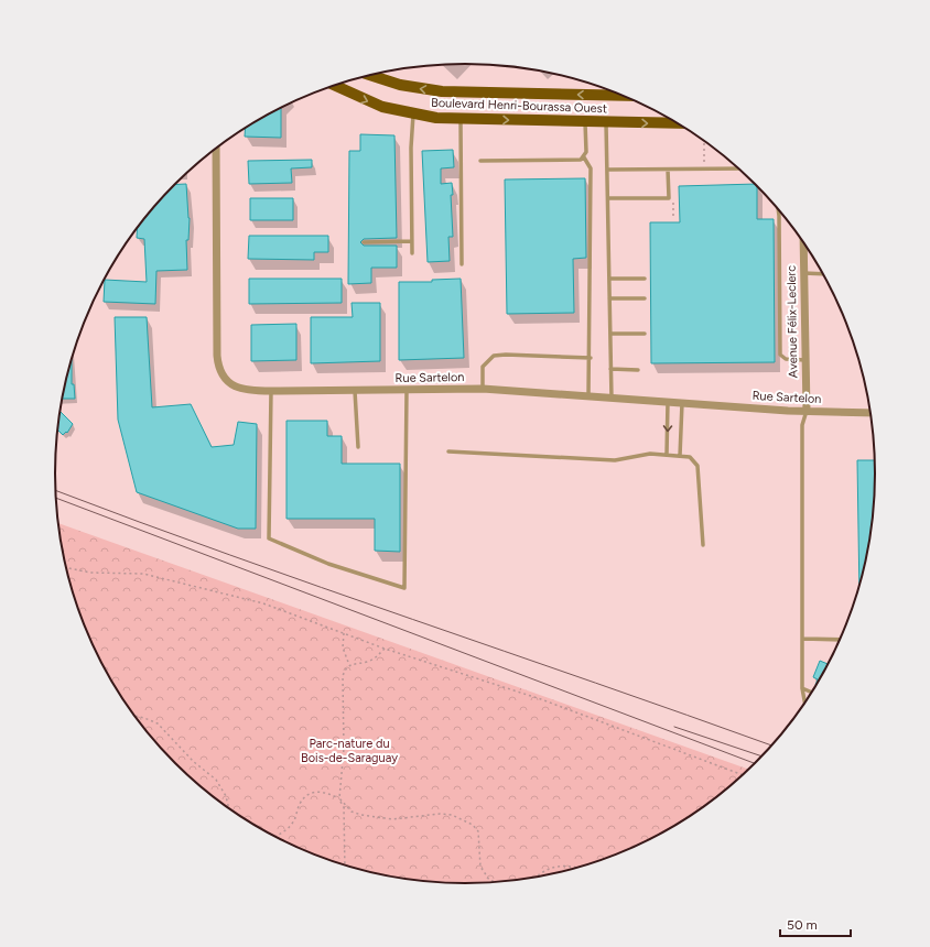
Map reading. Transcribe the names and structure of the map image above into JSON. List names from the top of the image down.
{
  "streets": {
    "main road": ["Boulevard Henri-Bourassa Ouest"],
    "street": ["Avenue Félix-Leclerc", "Rue Sartelon"]
  },
  "crossings": [
    ["Avenue Félix-Leclerc", "Rue Sartelon"]
  ],
  "parks": ["Parc-nature du Bois-de-Saraguay"],
  "scale_bar": "50 m"
}
